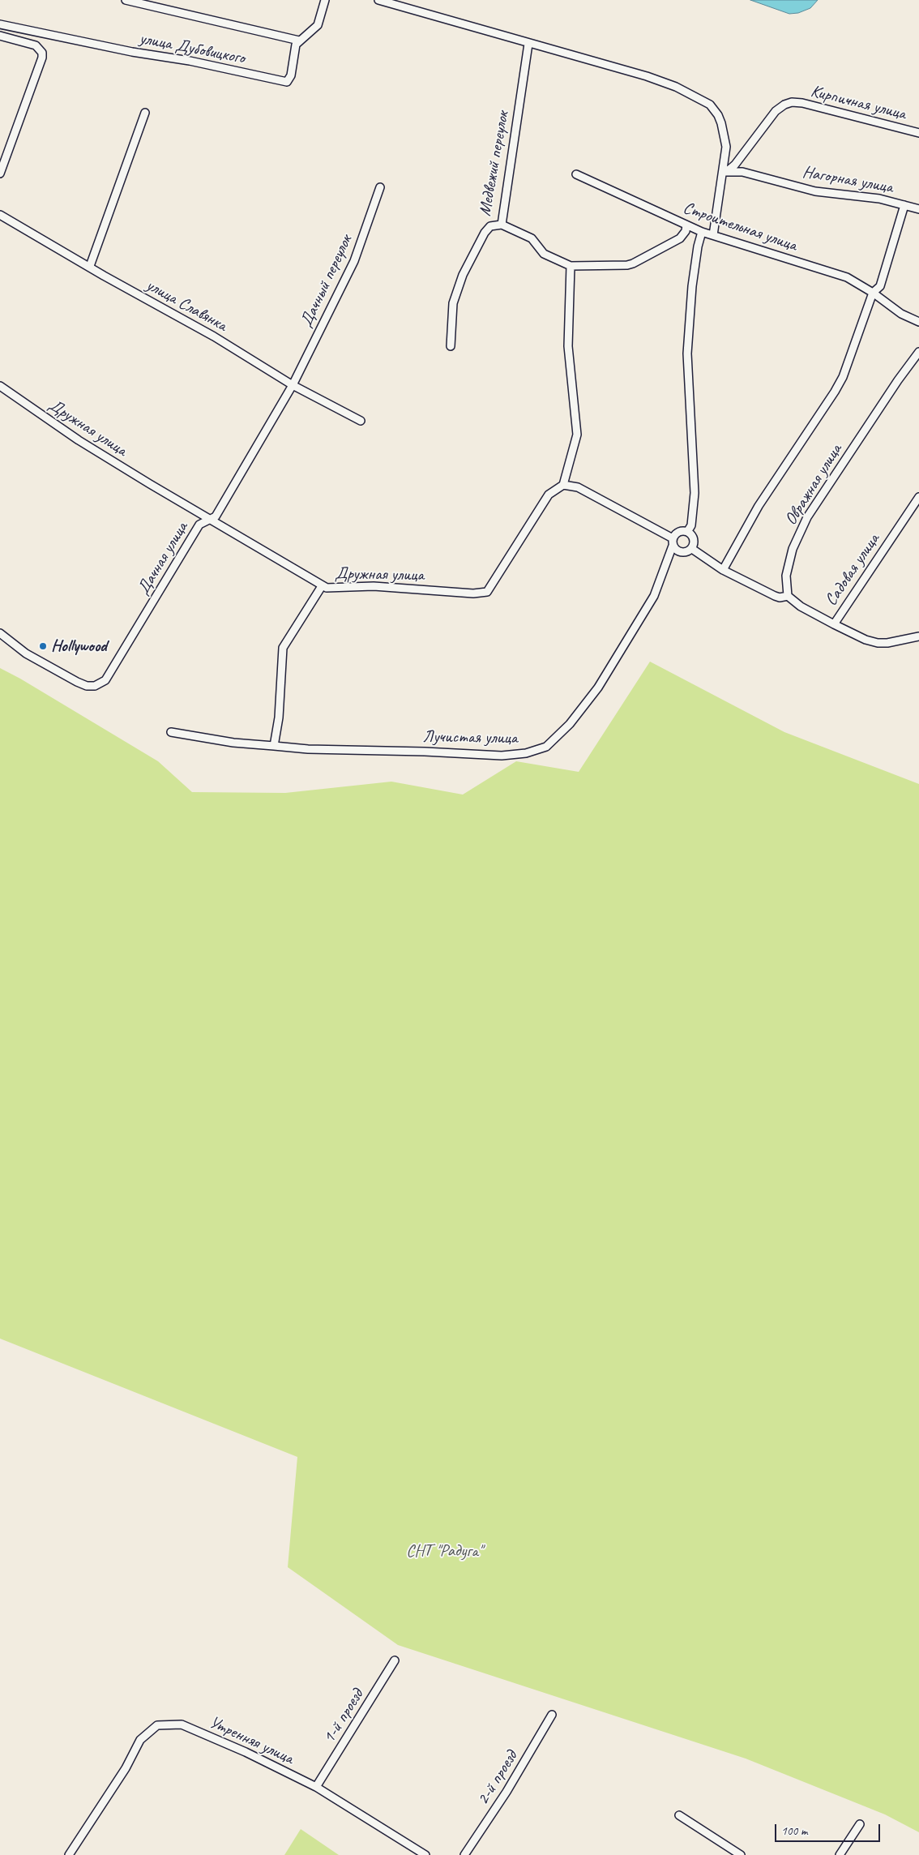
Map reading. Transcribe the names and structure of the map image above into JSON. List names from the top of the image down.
{
  "streets": {
    "street": [
      "улица Дубовицкого",
      "Кирпичная улица",
      "Медвежий переулок",
      "Нагорная улица",
      "Строительная улица",
      "Дачный переулок",
      "улица Славянка",
      "Дружная улица",
      "Овражная улица",
      "Дачная улица",
      "Садовая улица",
      "Лучистая улица",
      "1-й проезд",
      "Утренняя улица",
      "2-й проезд"
    ]
  },
  "crossings": [
    ["Кирпичная улица", "Нагорная улица"],
    ["Дачный переулок", "улица Славянка"],
    ["Дачный переулок", "Дачная улица"],
    ["улица Славянка", "Дачная улица"],
    ["Дружная улица", "Дачная улица"],
    ["1-й проезд", "Утренняя улица"]
  ],
  "parks": ["СНТ \"Радуга\""],
  "places": ["Hollywood"],
  "scale_bar": "100 m"
}
